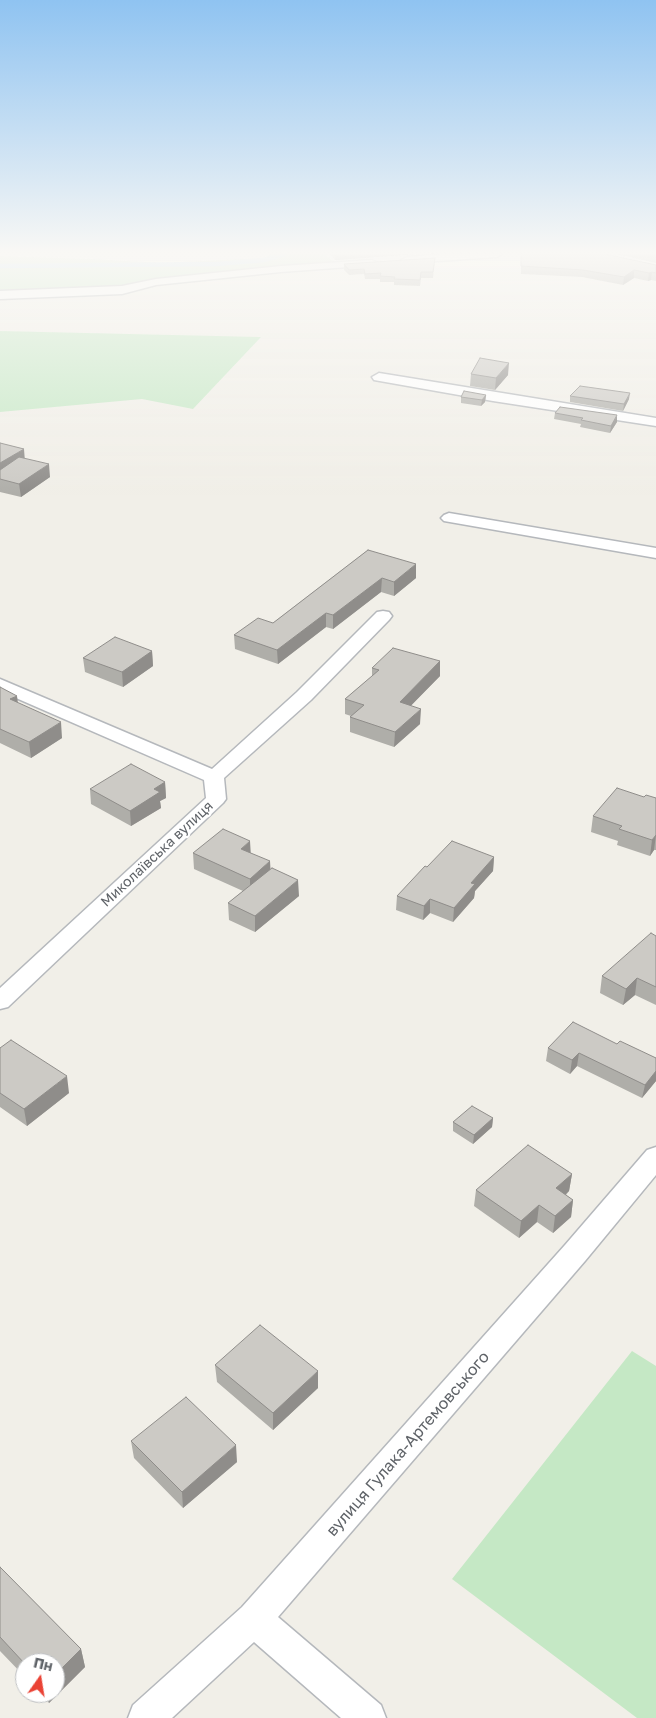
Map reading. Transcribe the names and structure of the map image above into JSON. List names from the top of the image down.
{
  "streets": {
    "street": ["Миколаївська вулиця", "вулиця Гулака-Артемовського"]
  },
  "north": "top"
}
